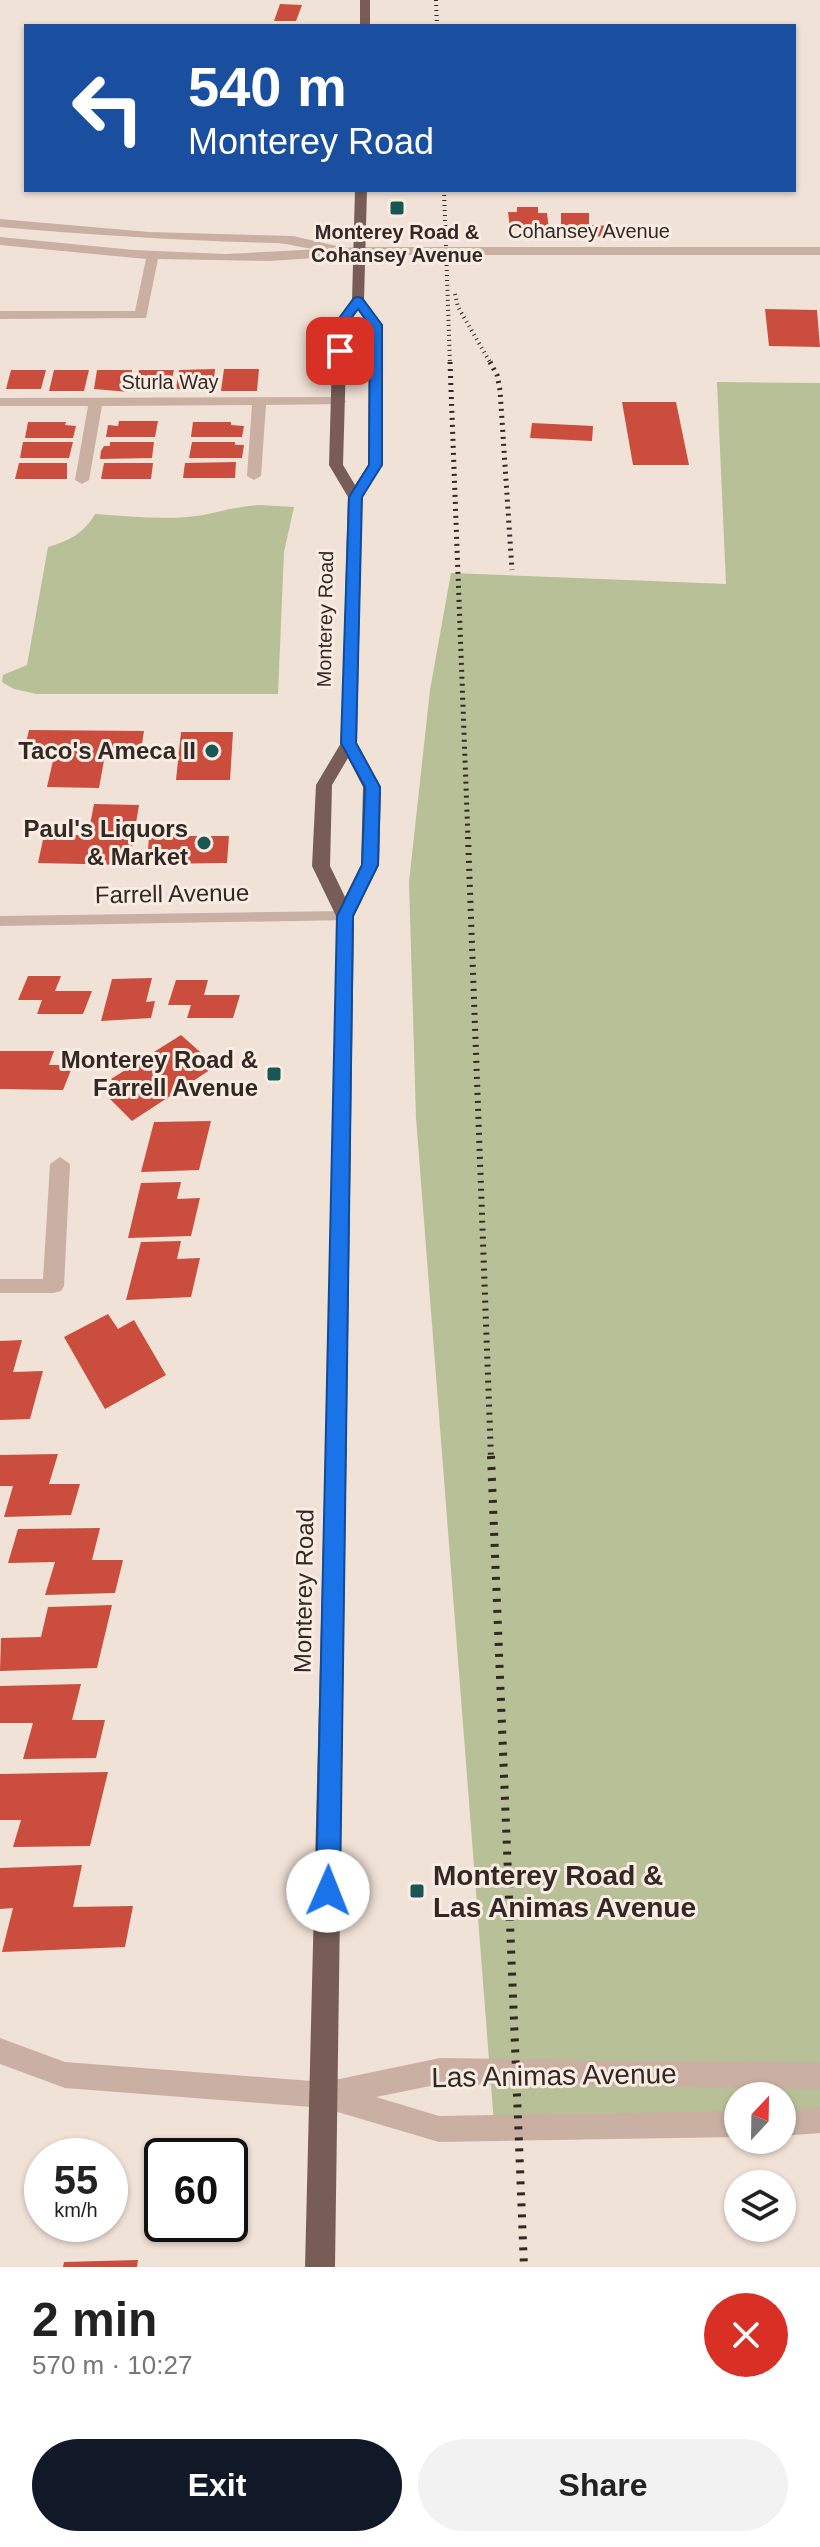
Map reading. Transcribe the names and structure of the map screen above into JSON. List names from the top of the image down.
{
  "streets": {
    "main road": ["Monterey Road"],
    "street": [
      "Cohansey Avenue",
      "Sturla Way",
      "Farrell Avenue",
      "Las Animas Avenue"
    ]
  },
  "crossings": [
    ["Cohansey Avenue", "Monterey Road"],
    ["Sturla Way", "Monterey Road"],
    ["Monterey Road", "Farrell Avenue"],
    ["Monterey Road", "Las Animas Avenue"]
  ],
  "places": {
    "transit": ["Monterey Road & Cohansey Avenue", "Monterey Road & Farrell Avenue", "Monterey Road & Las Animas Avenue"],
    "other": ["Taco's Ameca II", "Paul's Liquors & Market"]
  },
  "north": "top",
  "page": {
    "turn": ["540 m", "Monterey Road"],
    "speed": "55 km/h",
    "limit": "60",
    "heading": ["2 min", "570 m · 10:27"],
    "buttons": ["Exit", "Share"]
  }
}
